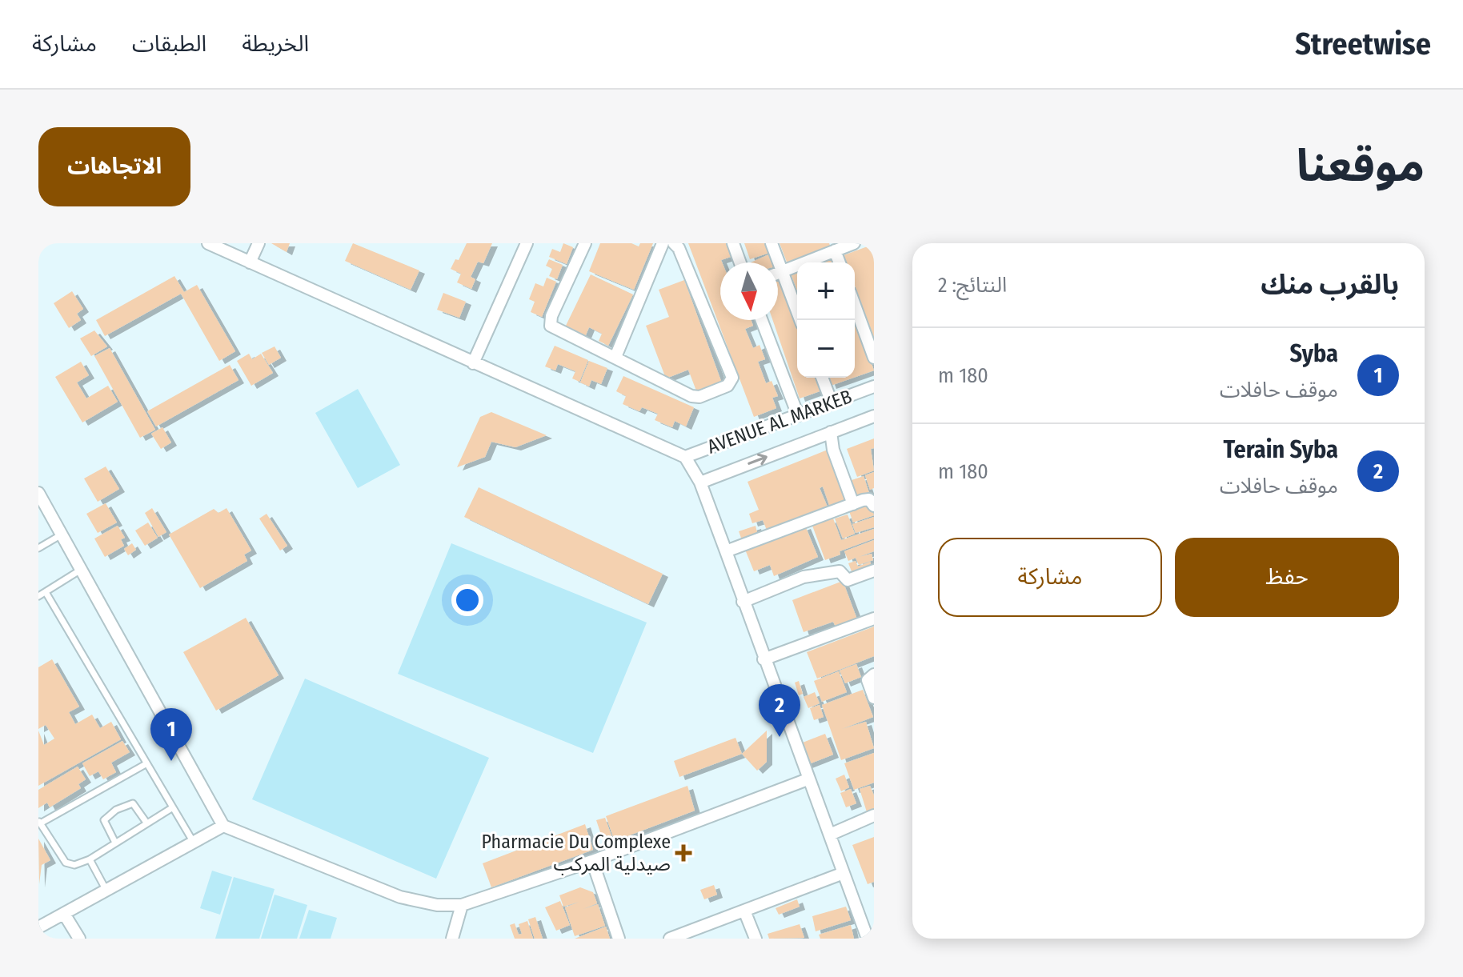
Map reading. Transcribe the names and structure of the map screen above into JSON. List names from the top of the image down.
{
  "streets": {
    "street": ["AVENUE AL MARKEB"]
  },
  "places": {
    "health": ["Pharmacie Du Complexe صيدلية المركب"]
  },
  "north": "bottom",
  "page": {
    "header": "Streetwise",
    "nav": ["الخريطة", "الطبقات", "مشاركة"],
    "title": "موقعنا",
    "buttons": [
      "الاتجاهات",
      ["حفظ", "مشاركة"]
    ],
    "heading": ["بالقرب منك", "النتائج: 2"],
    "map_buttons": ["+", "−"],
    "list": [
      {
        "mark": "1",
        "name": "Syba",
        "note": "موقف حافلات",
        "value": "180 m"
      },
      {
        "mark": "2",
        "name": "Terain Syba",
        "note": "موقف حافلات",
        "value": "180 m"
      }
    ],
    "pins": ["2", "1"]
  }
}
